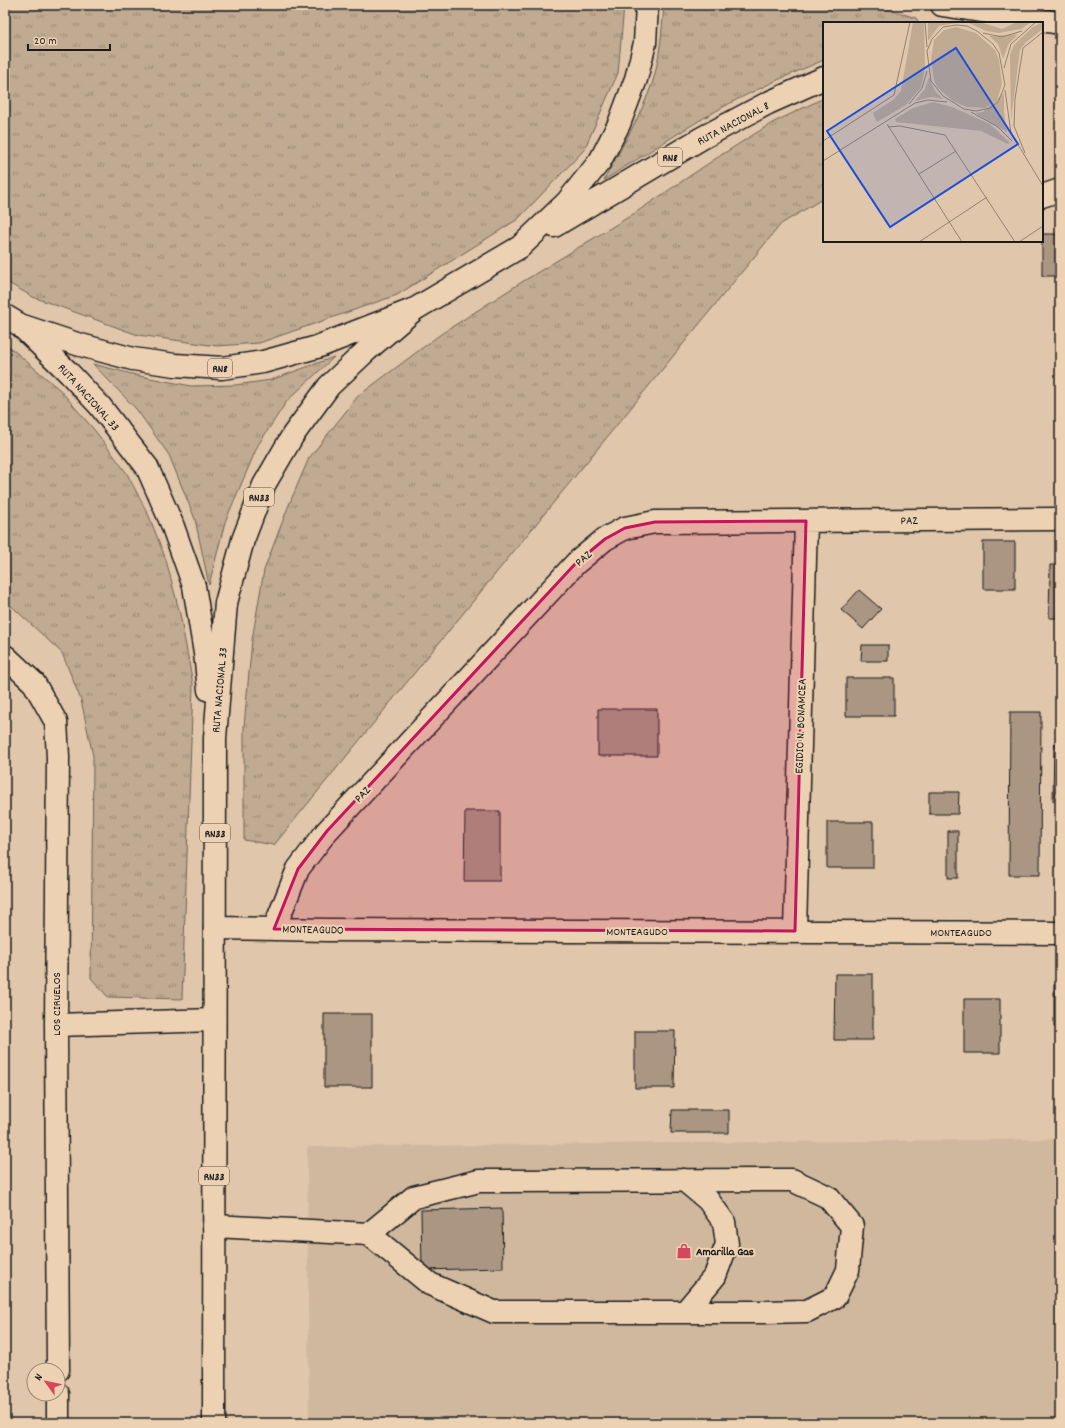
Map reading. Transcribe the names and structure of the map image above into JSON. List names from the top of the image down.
{
  "streets": {
    "main road": [
      "RUTA NACIONAL 8",
      "RN8",
      "RUTA NACIONAL 33",
      "RN33",
      "PAZ",
      "EGIDIO N. BONAMCEA",
      "MONTEAGUDO",
      "LOS CIRUELOS"
    ]
  },
  "crossings": [
    ["RUTA NACIONAL 8", "RN8"],
    ["RN8", "RUTA NACIONAL 33"],
    ["RUTA NACIONAL 33", "RN33"],
    ["RN33", "MONTEAGUDO"],
    ["PAZ", "EGIDIO N. BONAMCEA"],
    ["PAZ", "MONTEAGUDO"],
    ["EGIDIO N. BONAMCEA", "MONTEAGUDO"]
  ],
  "places": {
    "shop": ["Amarilla Gas"]
  },
  "scale_bar": "20 m",
  "north": "top left"
}
